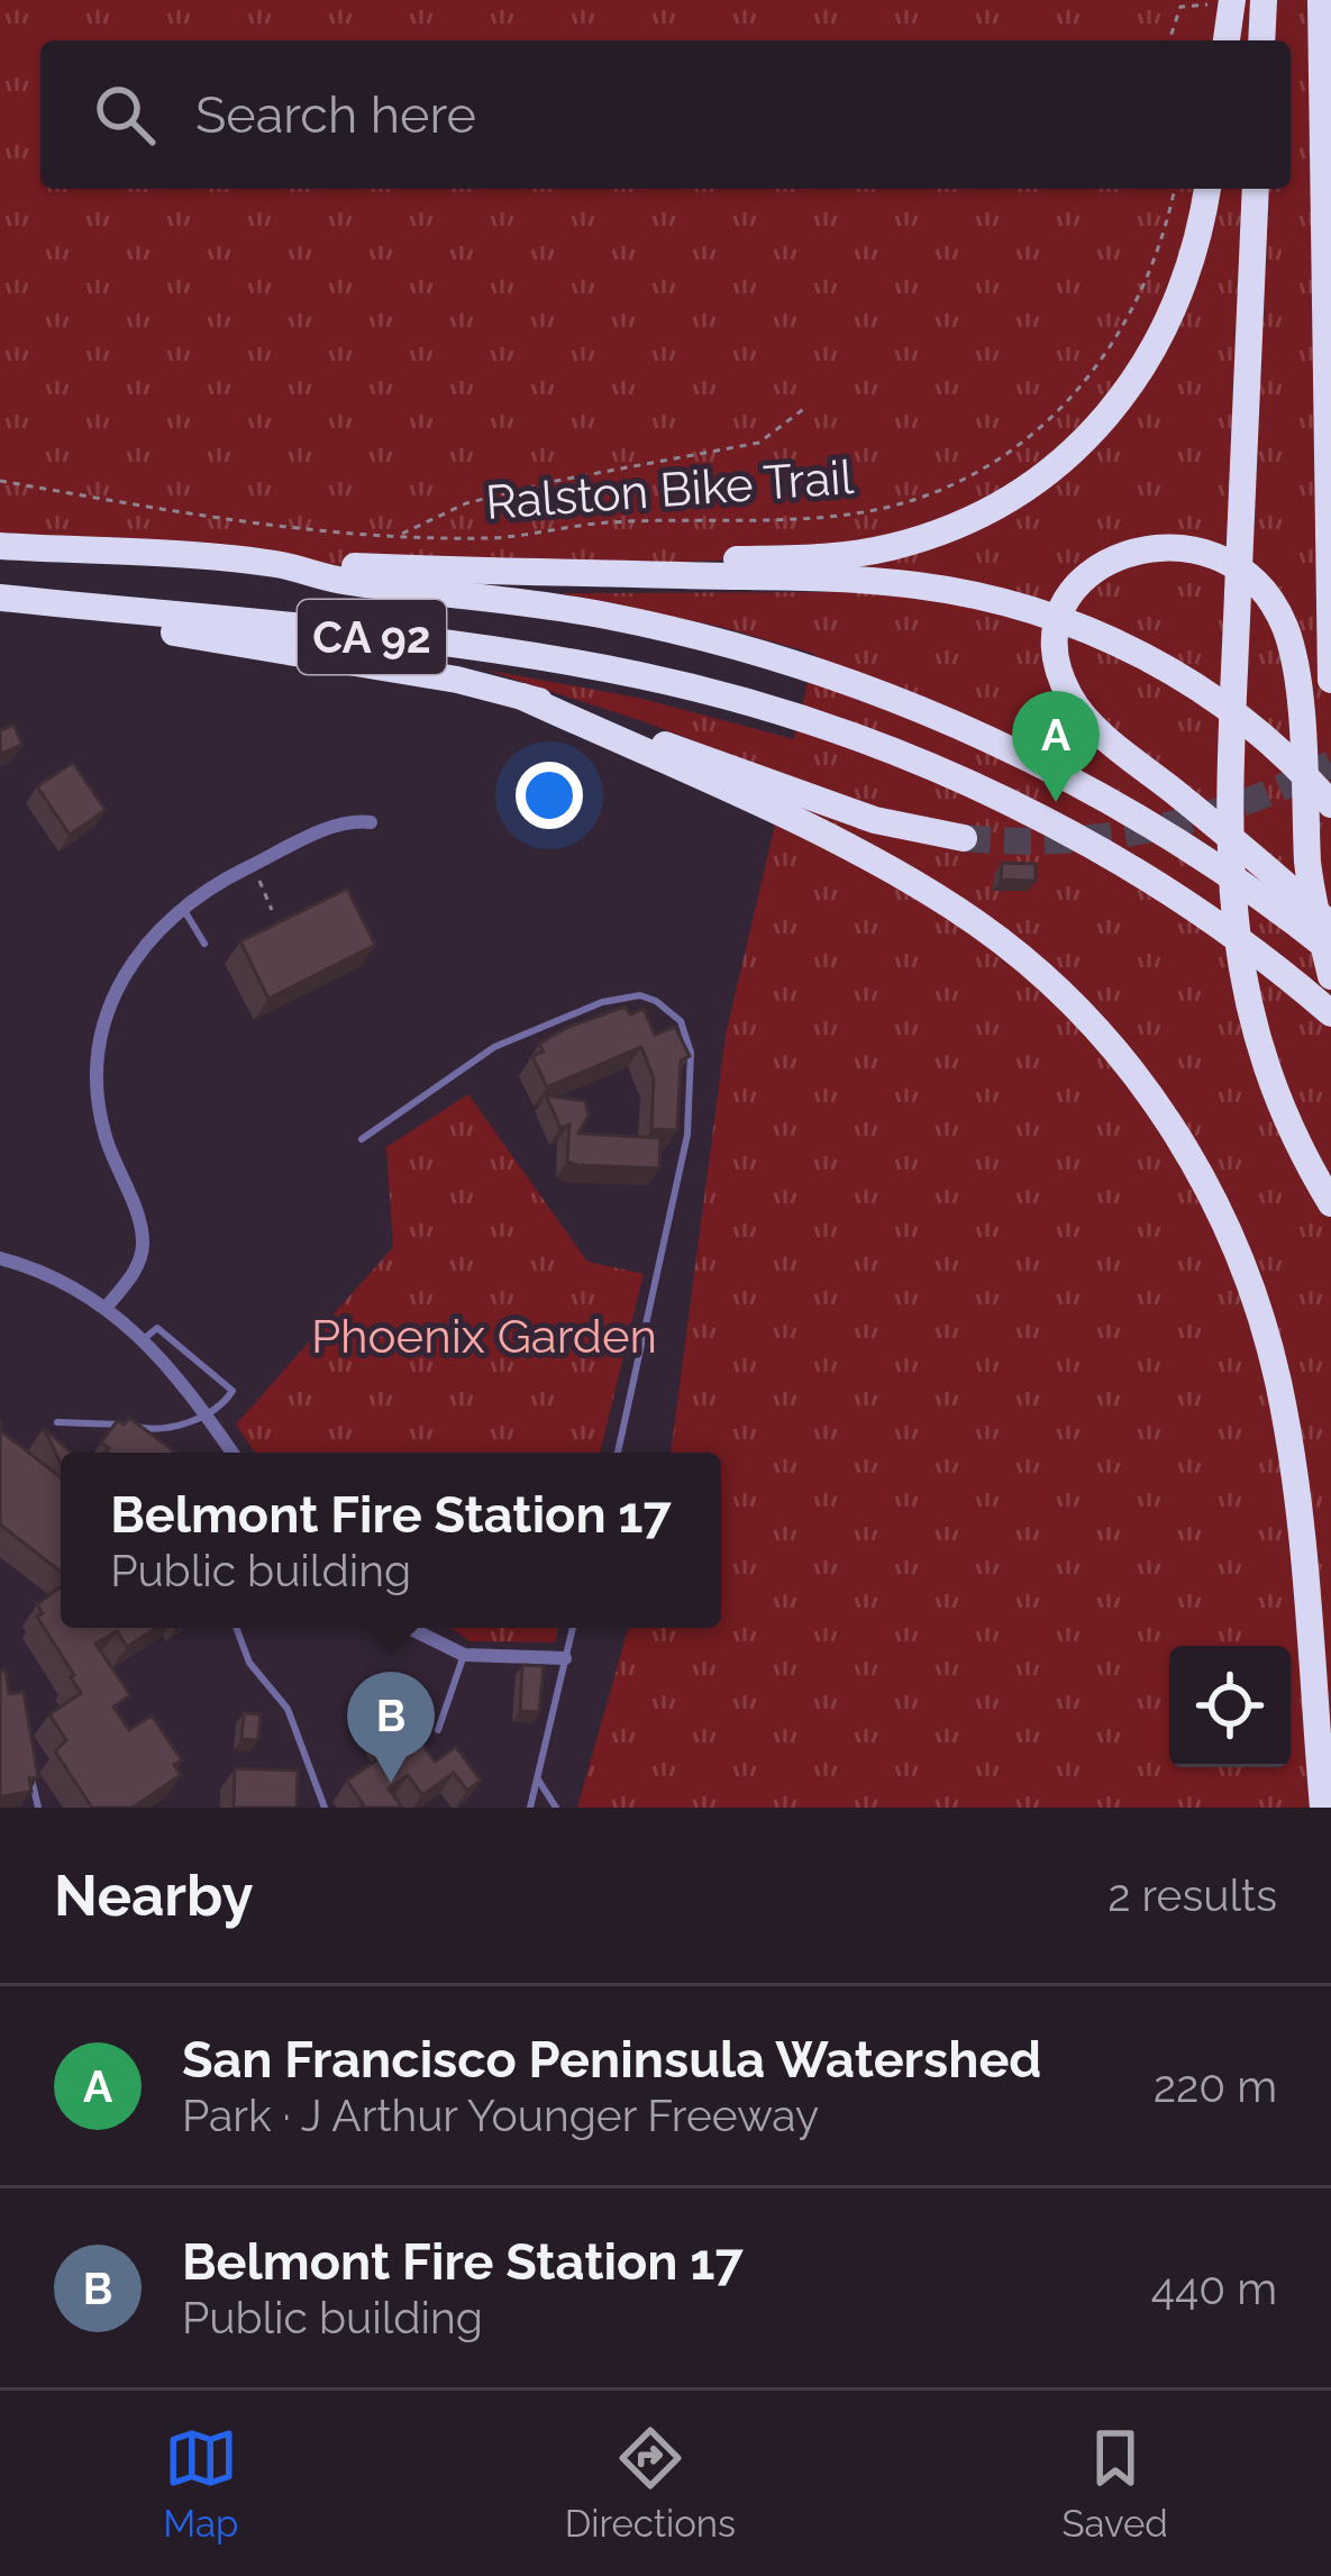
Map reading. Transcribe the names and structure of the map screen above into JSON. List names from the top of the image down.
{
  "streets": {
    "highway": ["CA 92"],
    "path": ["Ralston Bike Trail"]
  },
  "parks": ["Phoenix Garden"],
  "page": {
    "search": "Search here",
    "pins": ["A", "B"],
    "popup": ["Belmont Fire Station 17", "Public building"],
    "heading": ["Nearby", "2 results"],
    "list": [
      {
        "mark": "A",
        "name": "San Francisco Peninsula Watershed",
        "note": "Park · J Arthur Younger Freeway",
        "value": "220 m"
      },
      {
        "mark": "B",
        "name": "Belmont Fire Station 17",
        "note": "Public building",
        "value": "440 m"
      }
    ],
    "nav": ["Map", "Directions", "Saved"]
  }
}
